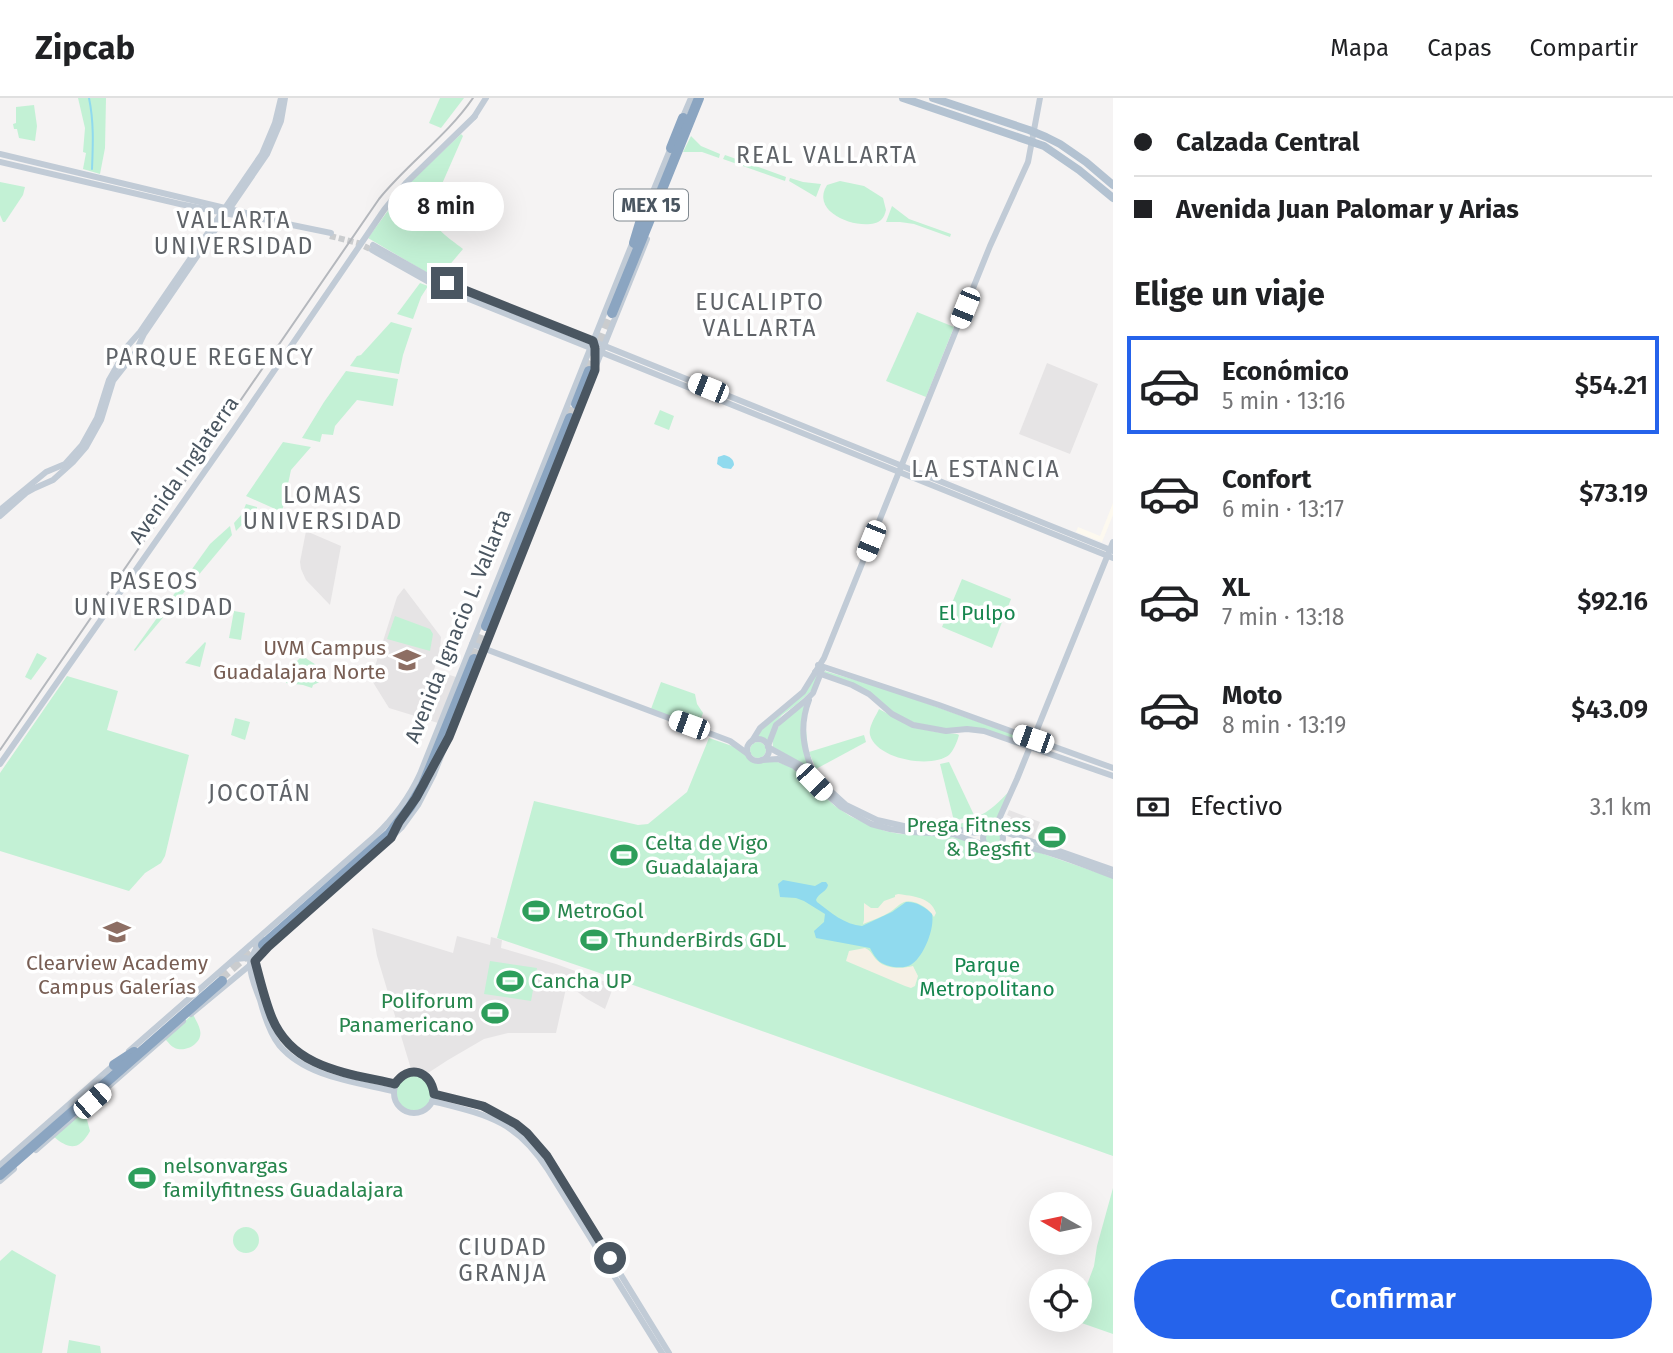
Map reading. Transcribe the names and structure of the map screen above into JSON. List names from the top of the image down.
{
  "streets": {
    "highway": ["MEX 15", "Avenida Ignacio L. Vallarta"],
    "street": ["Avenida Inglaterra"]
  },
  "districts": [
    "REAL VALLARTA",
    "VALLARTA UNIVERSIDAD",
    "EUCALIPTO VALLARTA",
    "PARQUE REGENCY",
    "LA ESTANCIA",
    "LOMAS UNIVERSIDAD",
    "PASEOS UNIVERSIDAD",
    "JOCOTÁN",
    "CIUDAD GRANJA"
  ],
  "parks": ["El Pulpo", "Parque Metropolitano"],
  "places": {
    "school or university": ["UVM Campus Guadalajara Norte", "Clearview Academy Campus Galerías"],
    "sports": [
      "Prega Fitness & Begsfit",
      "Celta de Vigo Guadalajara",
      "MetroGol",
      "ThunderBirds GDL",
      "Cancha UP",
      "Poliforum Panamericano",
      "nelsonvargas familyfitness Guadalajara"
    ]
  },
  "north": "left",
  "page": {
    "header": "Zipcab",
    "nav": ["Mapa", "Capas", "Compartir"],
    "banner": ["Calzada Central", "Avenida Juan Palomar y Arias"],
    "bubble": "8 min",
    "heading": "Elige un viaje",
    "list": [
      {
        "name": "Económico",
        "note": "5 min · 13:16",
        "value": "$54.21"
      },
      {
        "name": "Confort",
        "note": "6 min · 13:17",
        "value": "$73.19"
      },
      {
        "name": "XL",
        "note": "7 min · 13:18",
        "value": "$92.16"
      },
      {
        "name": "Moto",
        "note": "8 min · 13:19",
        "value": "$43.09"
      }
    ],
    "pay": ["Efectivo", "3.1 km"],
    "buttons": "Confirmar"
  }
}
